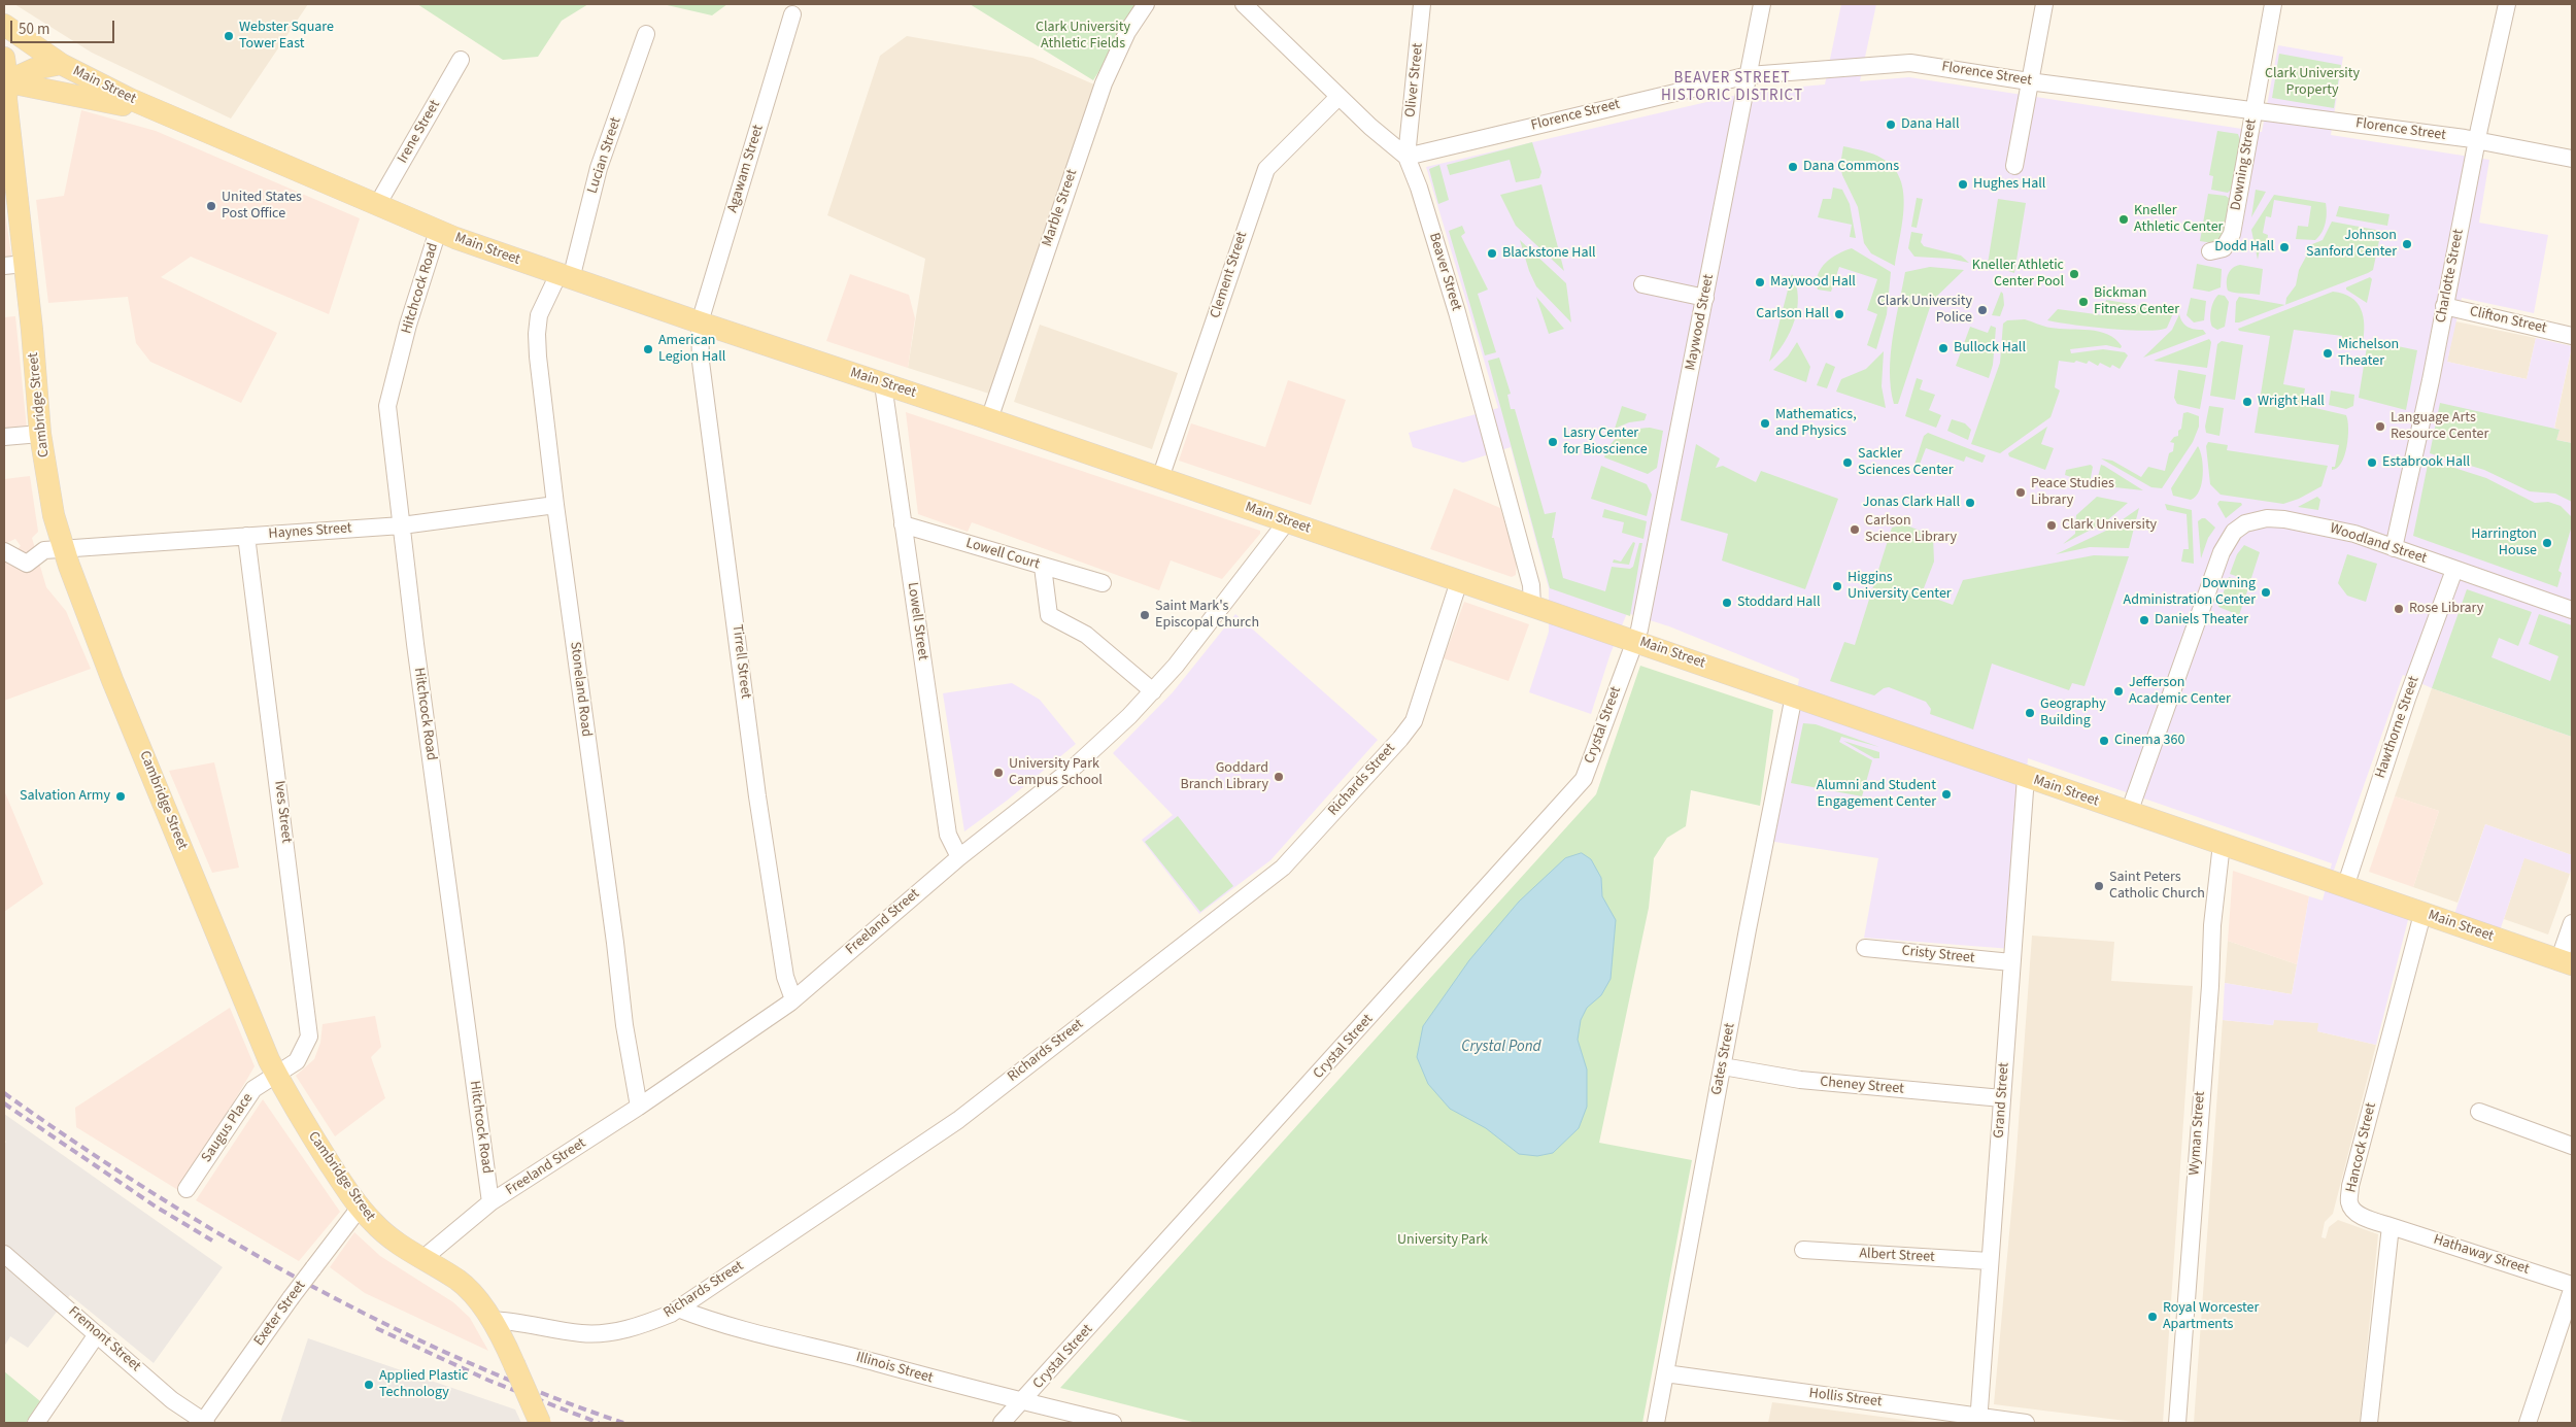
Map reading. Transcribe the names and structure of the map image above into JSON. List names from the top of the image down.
{
  "streets": {
    "main road": ["Main Street", "Cambridge Street"],
    "street": [
      "Florence Street",
      "Oliver Street",
      "Irene Street",
      "Lucian Street",
      "Downing Street",
      "Agawam Street",
      "Marble Street",
      "Beaver Street",
      "Clement Street",
      "Charlotte Street",
      "Hitchcock Road",
      "Clifton Street",
      "Maywood Street",
      "Haynes Street",
      "Woodland Street",
      "Lowell Court",
      "Lowell Street",
      "Tirrell Street",
      "Stoneland Road",
      "Crystal Street",
      "Hawthorne Street",
      "Richards Street",
      "Ives Street",
      "Freeland Street",
      "Cristy Street",
      "Gates Street",
      "Cheney Street",
      "Grand Street",
      "Saugus Place",
      "Wyman Street",
      "Hancock Street",
      "Hathaway Street",
      "Albert Street",
      "Exeter Street",
      "Fremont Street",
      "Illinois Street",
      "Hollis Street"
    ]
  },
  "crossings": [
    ["Florence Street", "Oliver Street"],
    ["Florence Street", "Downing Street"],
    ["Florence Street", "Beaver Street"],
    ["Florence Street", "Charlotte Street"],
    ["Florence Street", "Maywood Street"],
    ["Oliver Street", "Beaver Street"],
    ["Main Street", "Irene Street"],
    ["Main Street", "Lucian Street"],
    ["Main Street", "Agawam Street"],
    ["Main Street", "Marble Street"],
    ["Main Street", "Beaver Street"],
    ["Main Street", "Clement Street"],
    ["Main Street", "Hitchcock Road"],
    ["Main Street", "Maywood Street"],
    ["Main Street", "Woodland Street"],
    ["Main Street", "Lowell Street"],
    ["Main Street", "Tirrell Street"],
    ["Main Street", "Stoneland Road"],
    ["Main Street", "Crystal Street"],
    ["Main Street", "Hawthorne Street"],
    ["Main Street", "Richards Street"],
    ["Main Street", "Freeland Street"],
    ["Main Street", "Gates Street"],
    ["Main Street", "Grand Street"],
    ["Main Street", "Wyman Street"],
    ["Main Street", "Hancock Street"],
    ["Lucian Street", "Stoneland Road"],
    ["Agawam Street", "Tirrell Street"],
    ["Beaver Street", "Clement Street"],
    ["Charlotte Street", "Clifton Street"],
    ["Charlotte Street", "Woodland Street"],
    ["Hitchcock Road", "Haynes Street"],
    ["Hitchcock Road", "Freeland Street"],
    ["Maywood Street", "Crystal Street"],
    ["Cambridge Street", "Haynes Street"],
    ["Cambridge Street", "Richards Street"],
    ["Cambridge Street", "Ives Street"],
    ["Cambridge Street", "Freeland Street"],
    ["Cambridge Street", "Saugus Place"],
    ["Cambridge Street", "Exeter Street"],
    ["Haynes Street", "Stoneland Road"],
    ["Haynes Street", "Ives Street"],
    ["Woodland Street", "Hawthorne Street"],
    ["Lowell Court", "Lowell Street"],
    ["Lowell Street", "Freeland Street"],
    ["Tirrell Street", "Freeland Street"],
    ["Stoneland Road", "Freeland Street"],
    ["Crystal Street", "Illinois Street"],
    ["Richards Street", "Illinois Street"],
    ["Ives Street", "Saugus Place"],
    ["Cristy Street", "Grand Street"],
    ["Gates Street", "Cheney Street"],
    ["Gates Street", "Hollis Street"],
    ["Cheney Street", "Grand Street"],
    ["Grand Street", "Albert Street"],
    ["Grand Street", "Hollis Street"],
    ["Hancock Street", "Hathaway Street"],
    ["Exeter Street", "Fremont Street"]
  ],
  "districts": ["BEAVER STREET HISTORIC DISTRICT"],
  "water": ["Crystal Pond"],
  "parks": ["Clark University Athletic Fields", "Clark University Property", "University Park"],
  "places": [
    "Webster Square Tower East",
    "Dana Hall",
    "Dana Commons",
    "Hughes Hall",
    "United States Post Office",
    "Kneller Athletic Center",
    "Johnson Sanford Center",
    "Dodd Hall",
    "Blackstone Hall",
    "Kneller Athletic Center Pool",
    "Maywood Hall",
    "Bickman Fitness Center",
    "Clark University Police",
    "Carlson Hall",
    "Bullock Hall",
    "American Legion Hall",
    "Michelson Theater",
    "Wright Hall",
    "Mathematics, and Physics",
    "Language Arts Resource Center",
    "Lasry Center for Bioscience",
    "Sackler Sciences Center",
    "Estabrook Hall",
    "Peace Studies Library",
    "Jonas Clark Hall",
    "Clark University",
    "Carlson Science Library",
    "Harrington House",
    "Higgins University Center",
    "Downing Administration Center",
    "Stoddard Hall",
    "Rose Library",
    "Saint Mark's Episcopal Church",
    "Daniels Theater",
    "Jefferson Academic Center",
    "Geography Building",
    "Cinema 360",
    "University Park Campus School",
    "Goddard Branch Library",
    "Alumni and Student Engagement Center",
    "Salvation Army",
    "Saint Peters Catholic Church",
    "Royal Worcester Apartments",
    "Applied Plastic Technology"
  ],
  "scale_bar": "50 m"
}
